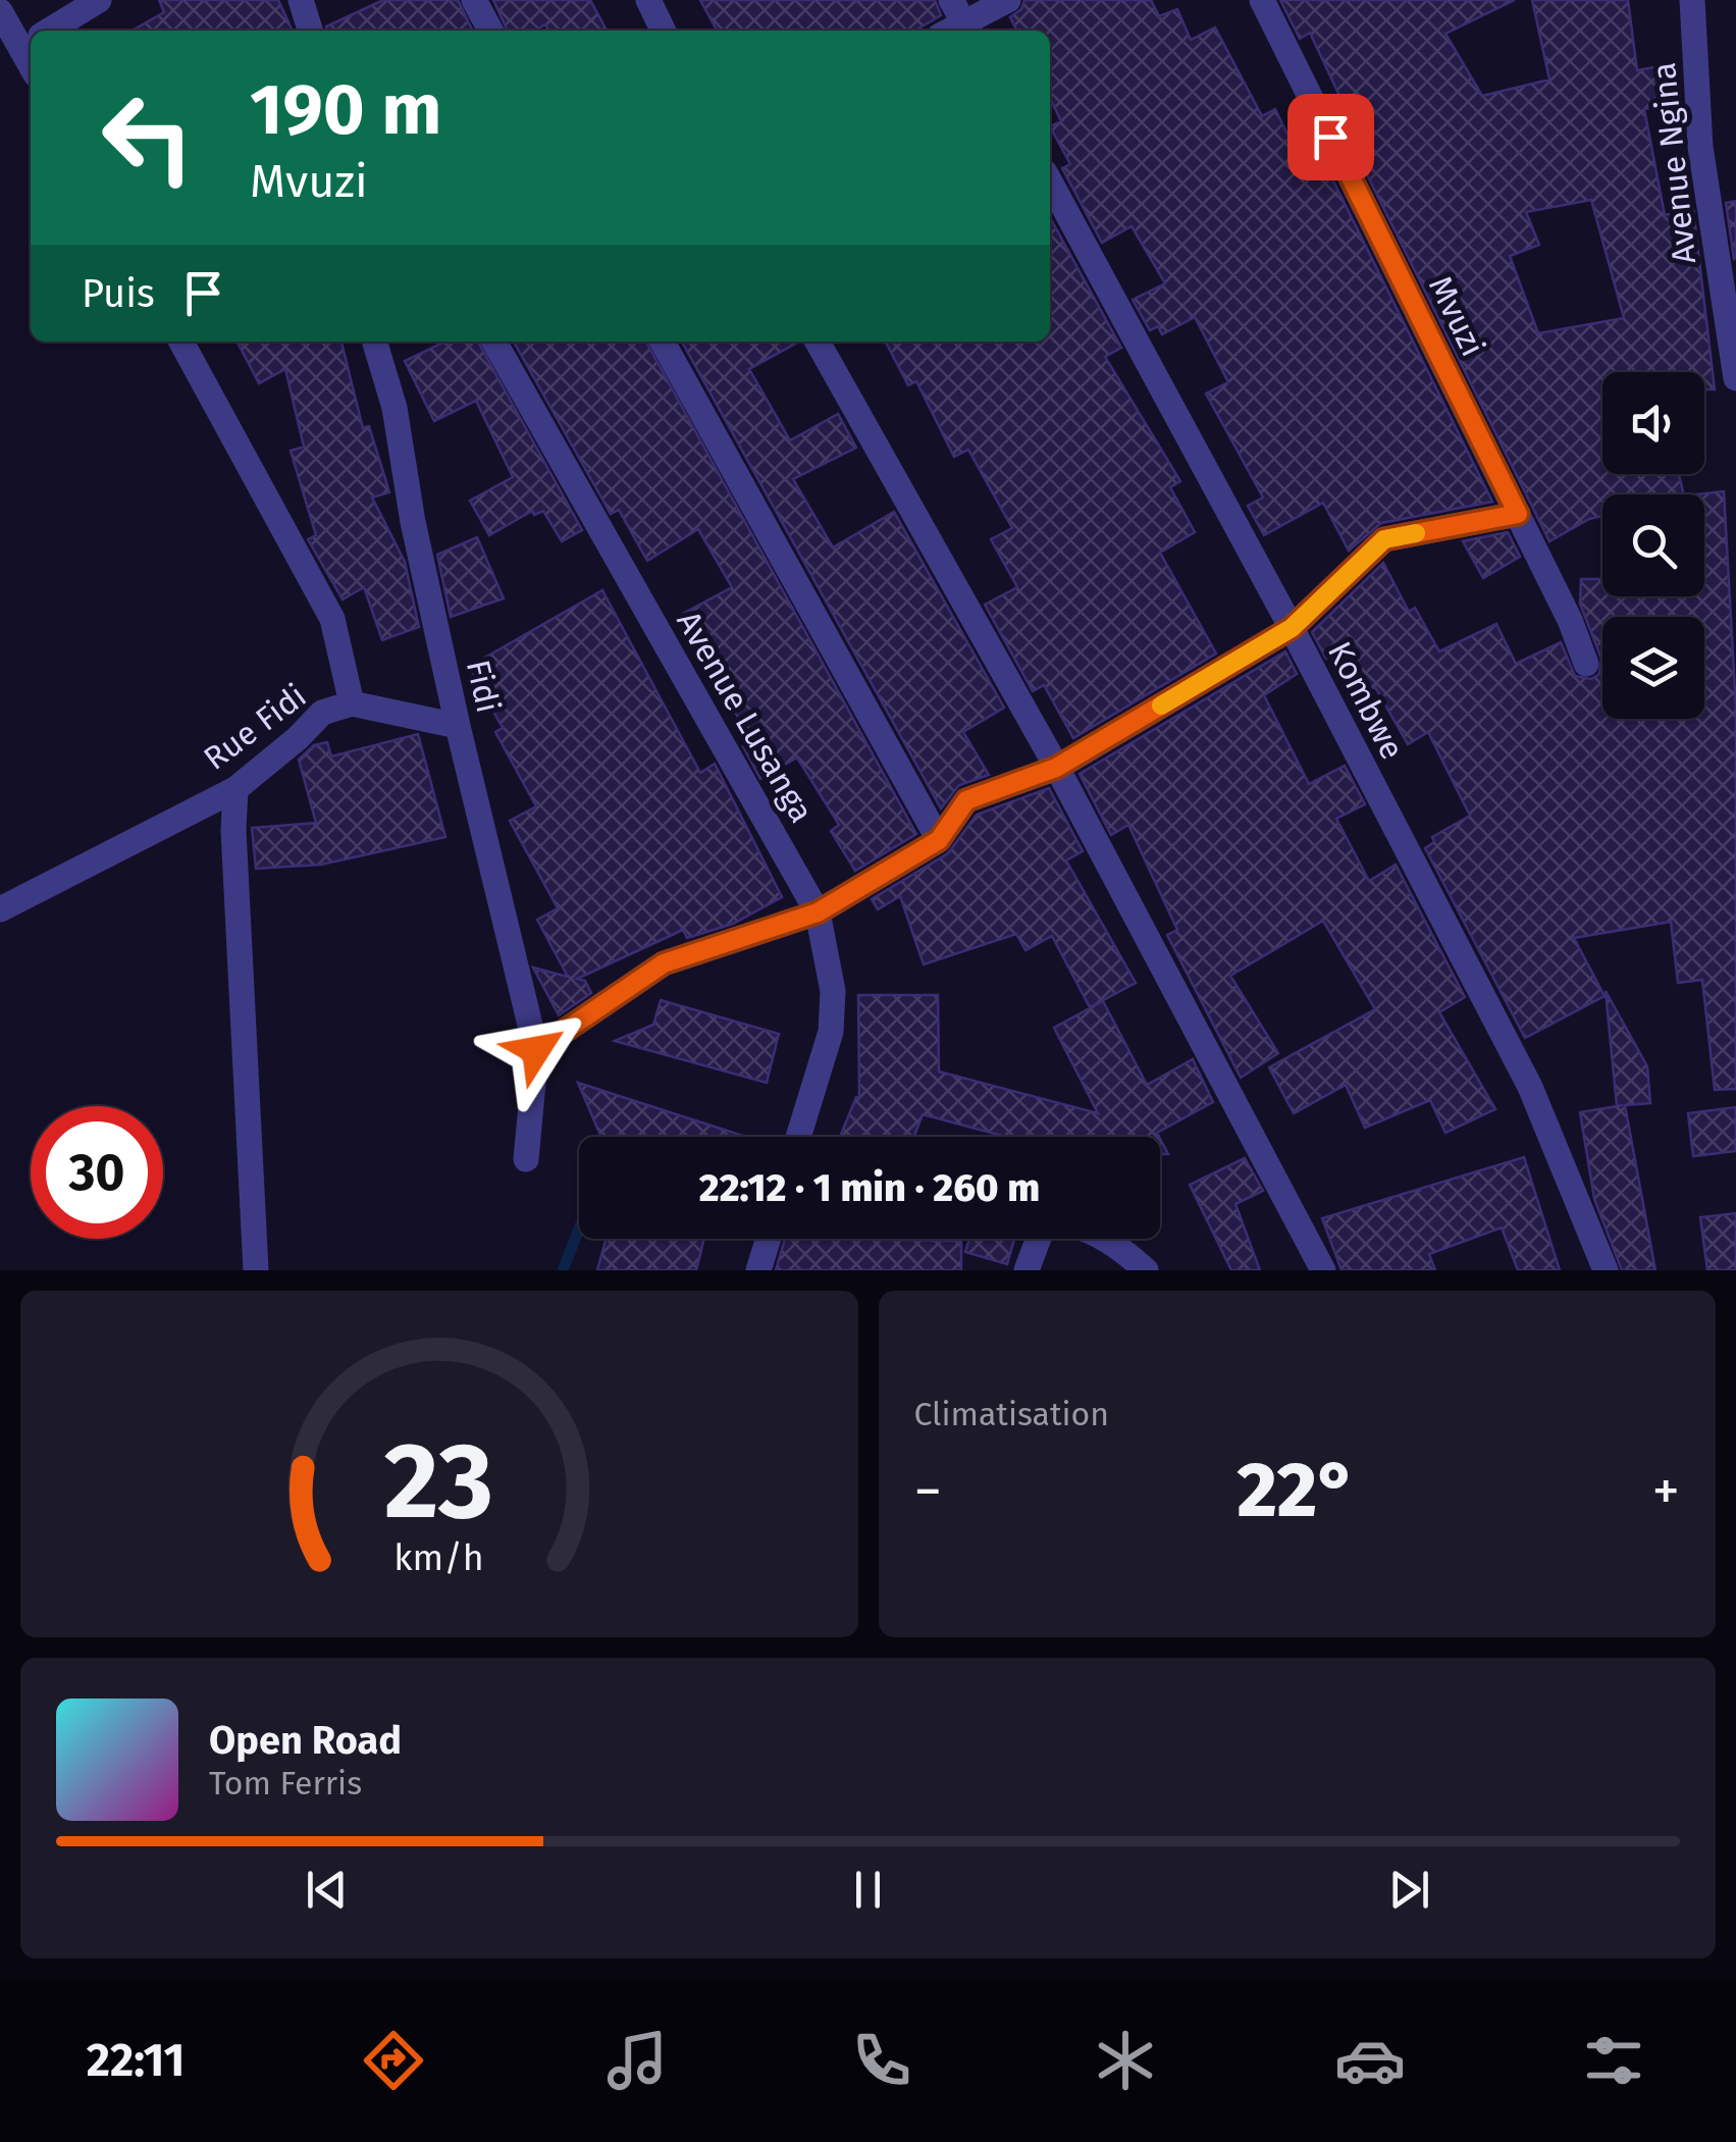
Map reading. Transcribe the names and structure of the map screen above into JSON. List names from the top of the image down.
{
  "streets": {
    "street": [
      "Avenue Ngina",
      "Mvuzi",
      "Fidi",
      "Kombwe",
      "Avenue Lusanga",
      "Rue Fidi"
    ]
  },
  "page": {
    "turn": ["190 m", "Mvuzi"],
    "then": "Puis",
    "limit": "30",
    "trip": "22:12 · 1 min · 260 m",
    "tile": "Climatisation",
    "heat": ["−", "22°", "+"],
    "song": ["Open Road", "Tom Ferris"],
    "tabs": "22:11",
    "gauge": ["23", "km/h"]
  }
}
